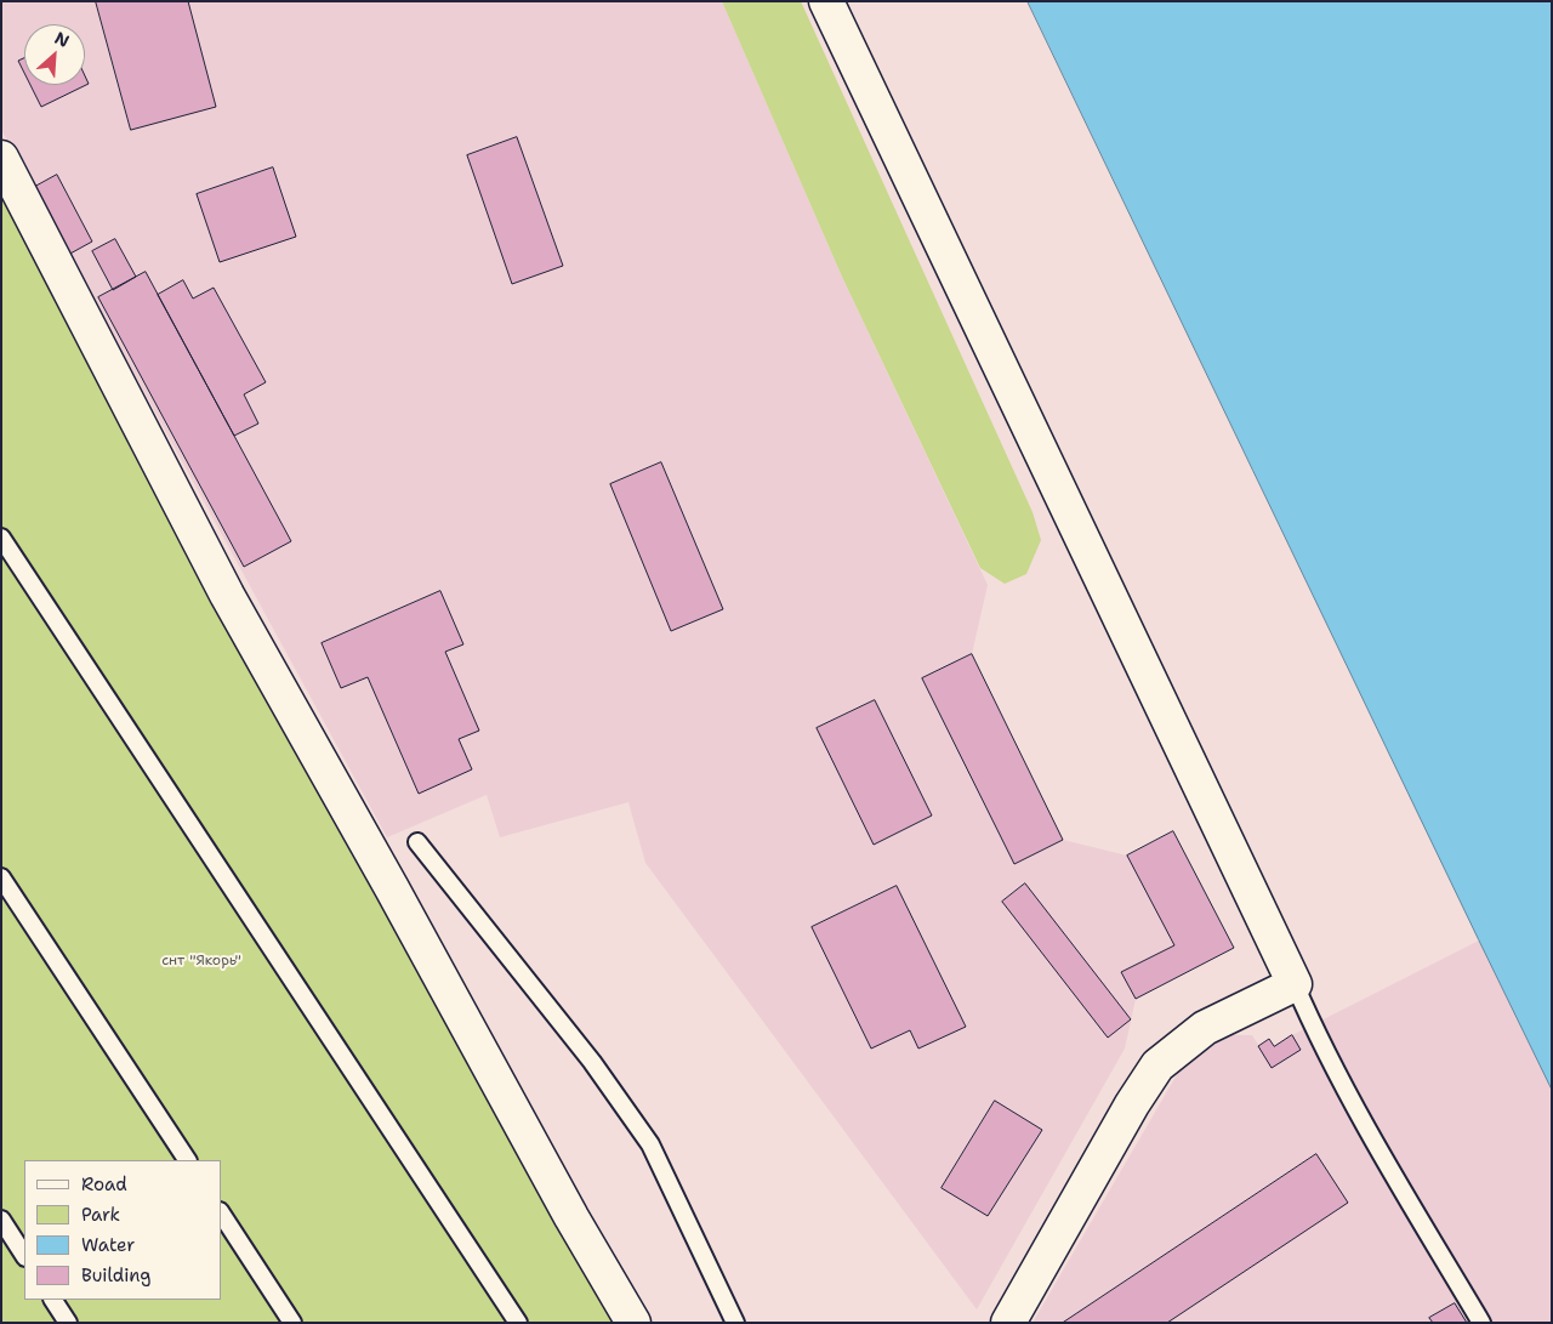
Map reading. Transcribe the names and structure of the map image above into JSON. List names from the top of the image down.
{
  "parks": ["снт \"Якорь\""],
  "legend": [
    "Road",
    "Park",
    "Water",
    "Building"
  ],
  "north": "top right"
}
